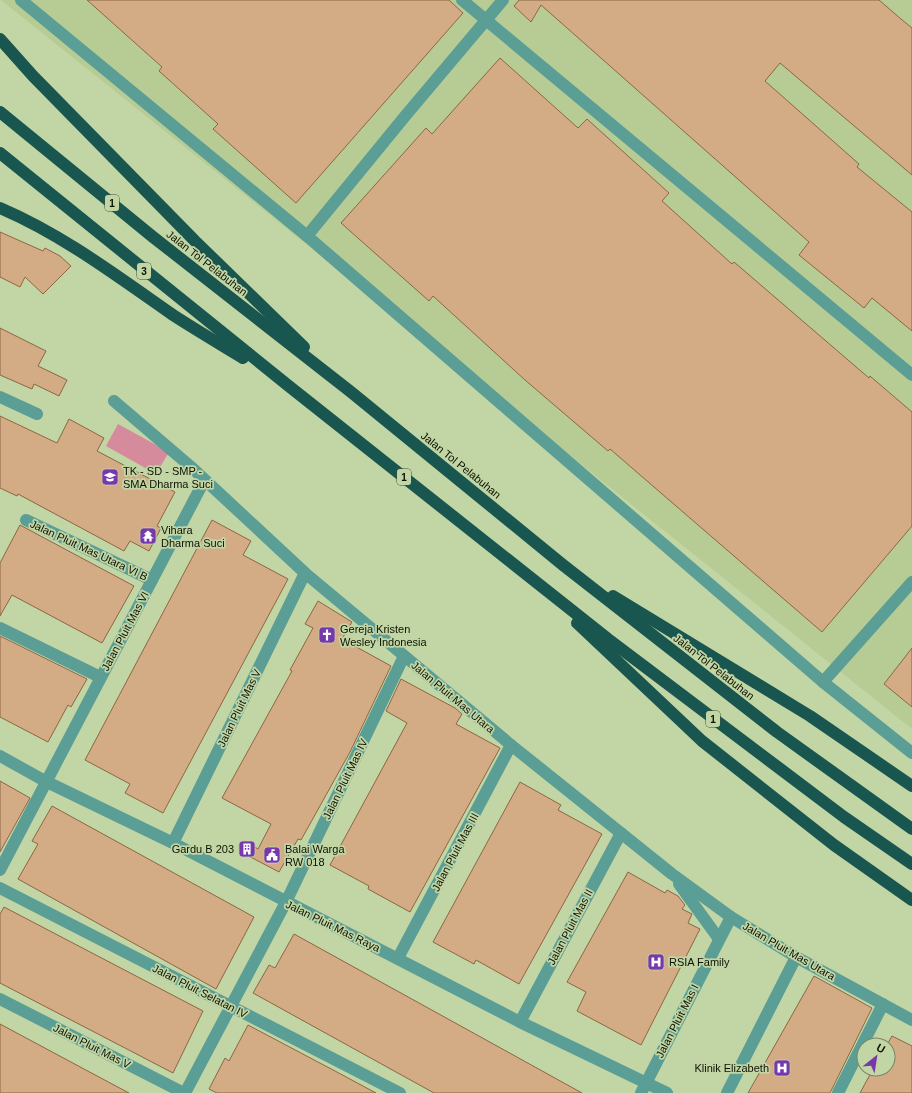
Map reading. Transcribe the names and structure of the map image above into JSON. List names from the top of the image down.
{
  "streets": {
    "highway": ["1", "Jalan Tol Pelabuhan", "3"],
    "street": [
      "Jalan Pluit Mas Utara VI B",
      "Jalan Pluit Mas VI",
      "Jalan Pluit Mas Utara",
      "Jalan Pluit Mas V",
      "Jalan Pluit Mas IV",
      "Jalan Pluit Mas III",
      "Jalan Pluit Mas Raya",
      "Jalan Pluit Mas II",
      "Jalan Pluit Selatan IV",
      "Jalan Pluit Mas I"
    ]
  },
  "crossings": [
    ["1", "3"],
    ["Jalan Pluit Mas Utara VI B", "Jalan Pluit Mas VI"],
    ["Jalan Pluit Mas VI", "Jalan Pluit Mas Utara"],
    ["Jalan Pluit Mas VI", "Jalan Pluit Mas Raya"],
    ["Jalan Pluit Mas Utara", "Jalan Pluit Mas V"],
    ["Jalan Pluit Mas Utara", "Jalan Pluit Mas IV"],
    ["Jalan Pluit Mas Utara", "Jalan Pluit Mas III"],
    ["Jalan Pluit Mas Utara", "Jalan Pluit Mas II"],
    ["Jalan Pluit Mas Utara", "Jalan Pluit Mas I"],
    ["Jalan Pluit Mas V", "Jalan Pluit Mas IV"],
    ["Jalan Pluit Mas V", "Jalan Pluit Mas Raya"],
    ["Jalan Pluit Mas IV", "Jalan Pluit Mas Raya"],
    ["Jalan Pluit Mas IV", "Jalan Pluit Selatan IV"],
    ["Jalan Pluit Mas III", "Jalan Pluit Mas Raya"],
    ["Jalan Pluit Mas Raya", "Jalan Pluit Mas II"],
    ["Jalan Pluit Mas Raya", "Jalan Pluit Mas I"]
  ],
  "places": {
    "school or university": ["TK - SD - SMP - SMA Dharma Suci"],
    "temple": ["Vihara Dharma Suci"],
    "church": ["Gereja Kristen Wesley Indonesia"],
    "building": ["Gardu B 203"],
    "public building": ["Balai Warga RW 018"],
    "hospital": ["RSIA Family", "Klinik Elizabeth"]
  },
  "north": "top right"
}
